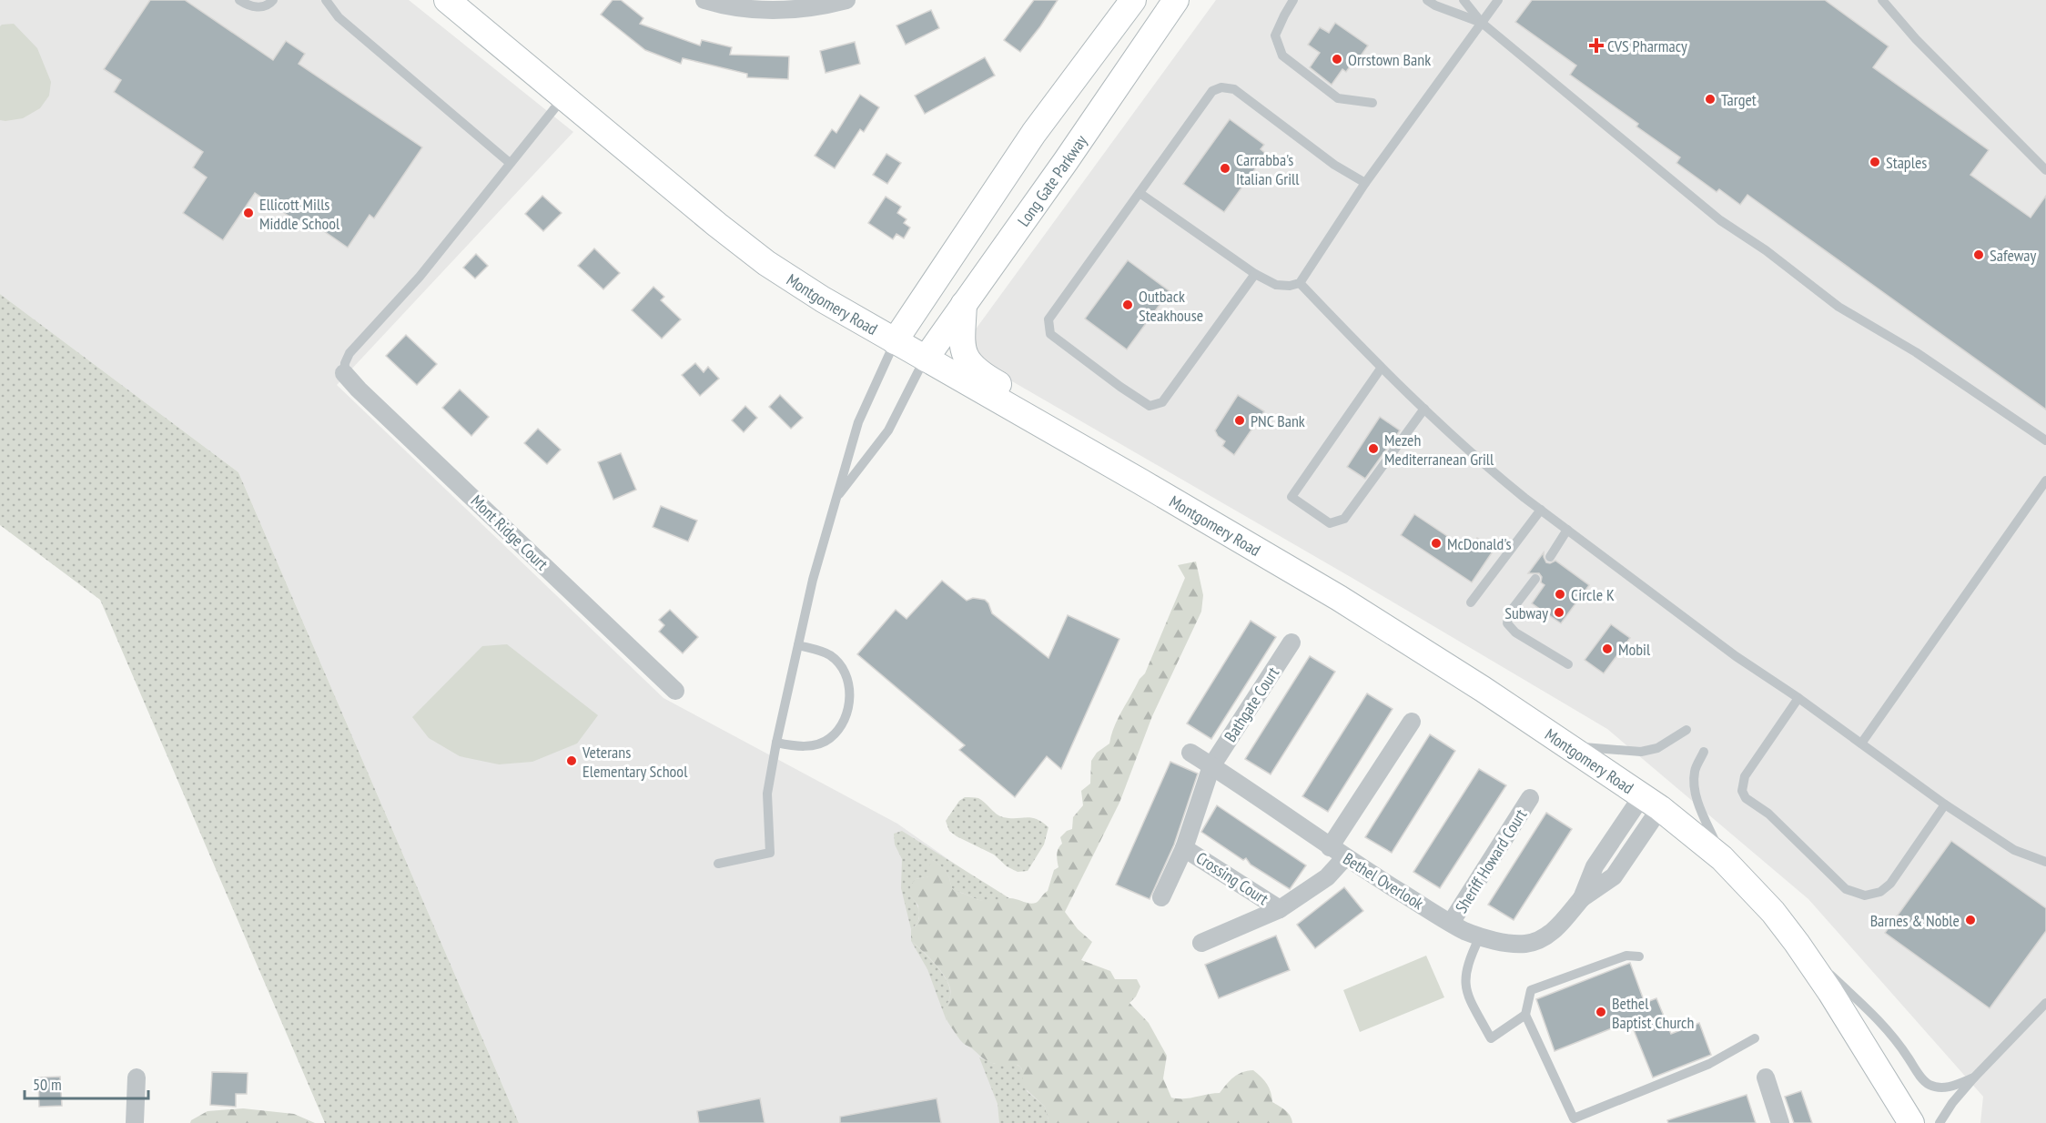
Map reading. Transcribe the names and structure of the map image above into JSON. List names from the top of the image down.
{
  "streets": {
    "main road": ["Long Gate Parkway", "Montgomery Road"],
    "street": [
      "Mont Ridge Court",
      "Bathgate Court",
      "Sheriff Howard Court",
      "Crossing Court",
      "Bethel Overlook"
    ]
  },
  "crossings": [
    ["Long Gate Parkway", "Montgomery Road"],
    ["Montgomery Road", "Bethel Overlook"],
    ["Bathgate Court", "Crossing Court"],
    ["Bathgate Court", "Bethel Overlook"],
    ["Sheriff Howard Court", "Bethel Overlook"],
    ["Crossing Court", "Bethel Overlook"]
  ],
  "places": {
    "health": ["CVS Pharmacy"],
    "other": [
      "Orrstown Bank",
      "Target",
      "Staples",
      "Carrabba's Italian Grill",
      "Ellicott Mills Middle School",
      "Safeway",
      "Outback Steakhouse",
      "PNC Bank",
      "Mezeh Mediterranean Grill",
      "McDonald's",
      "Circle K",
      "Subway",
      "Mobil",
      "Veterans Elementary School",
      "Barnes & Noble",
      "Bethel Baptist Church"
    ]
  },
  "scale_bar": "50 m"
}
